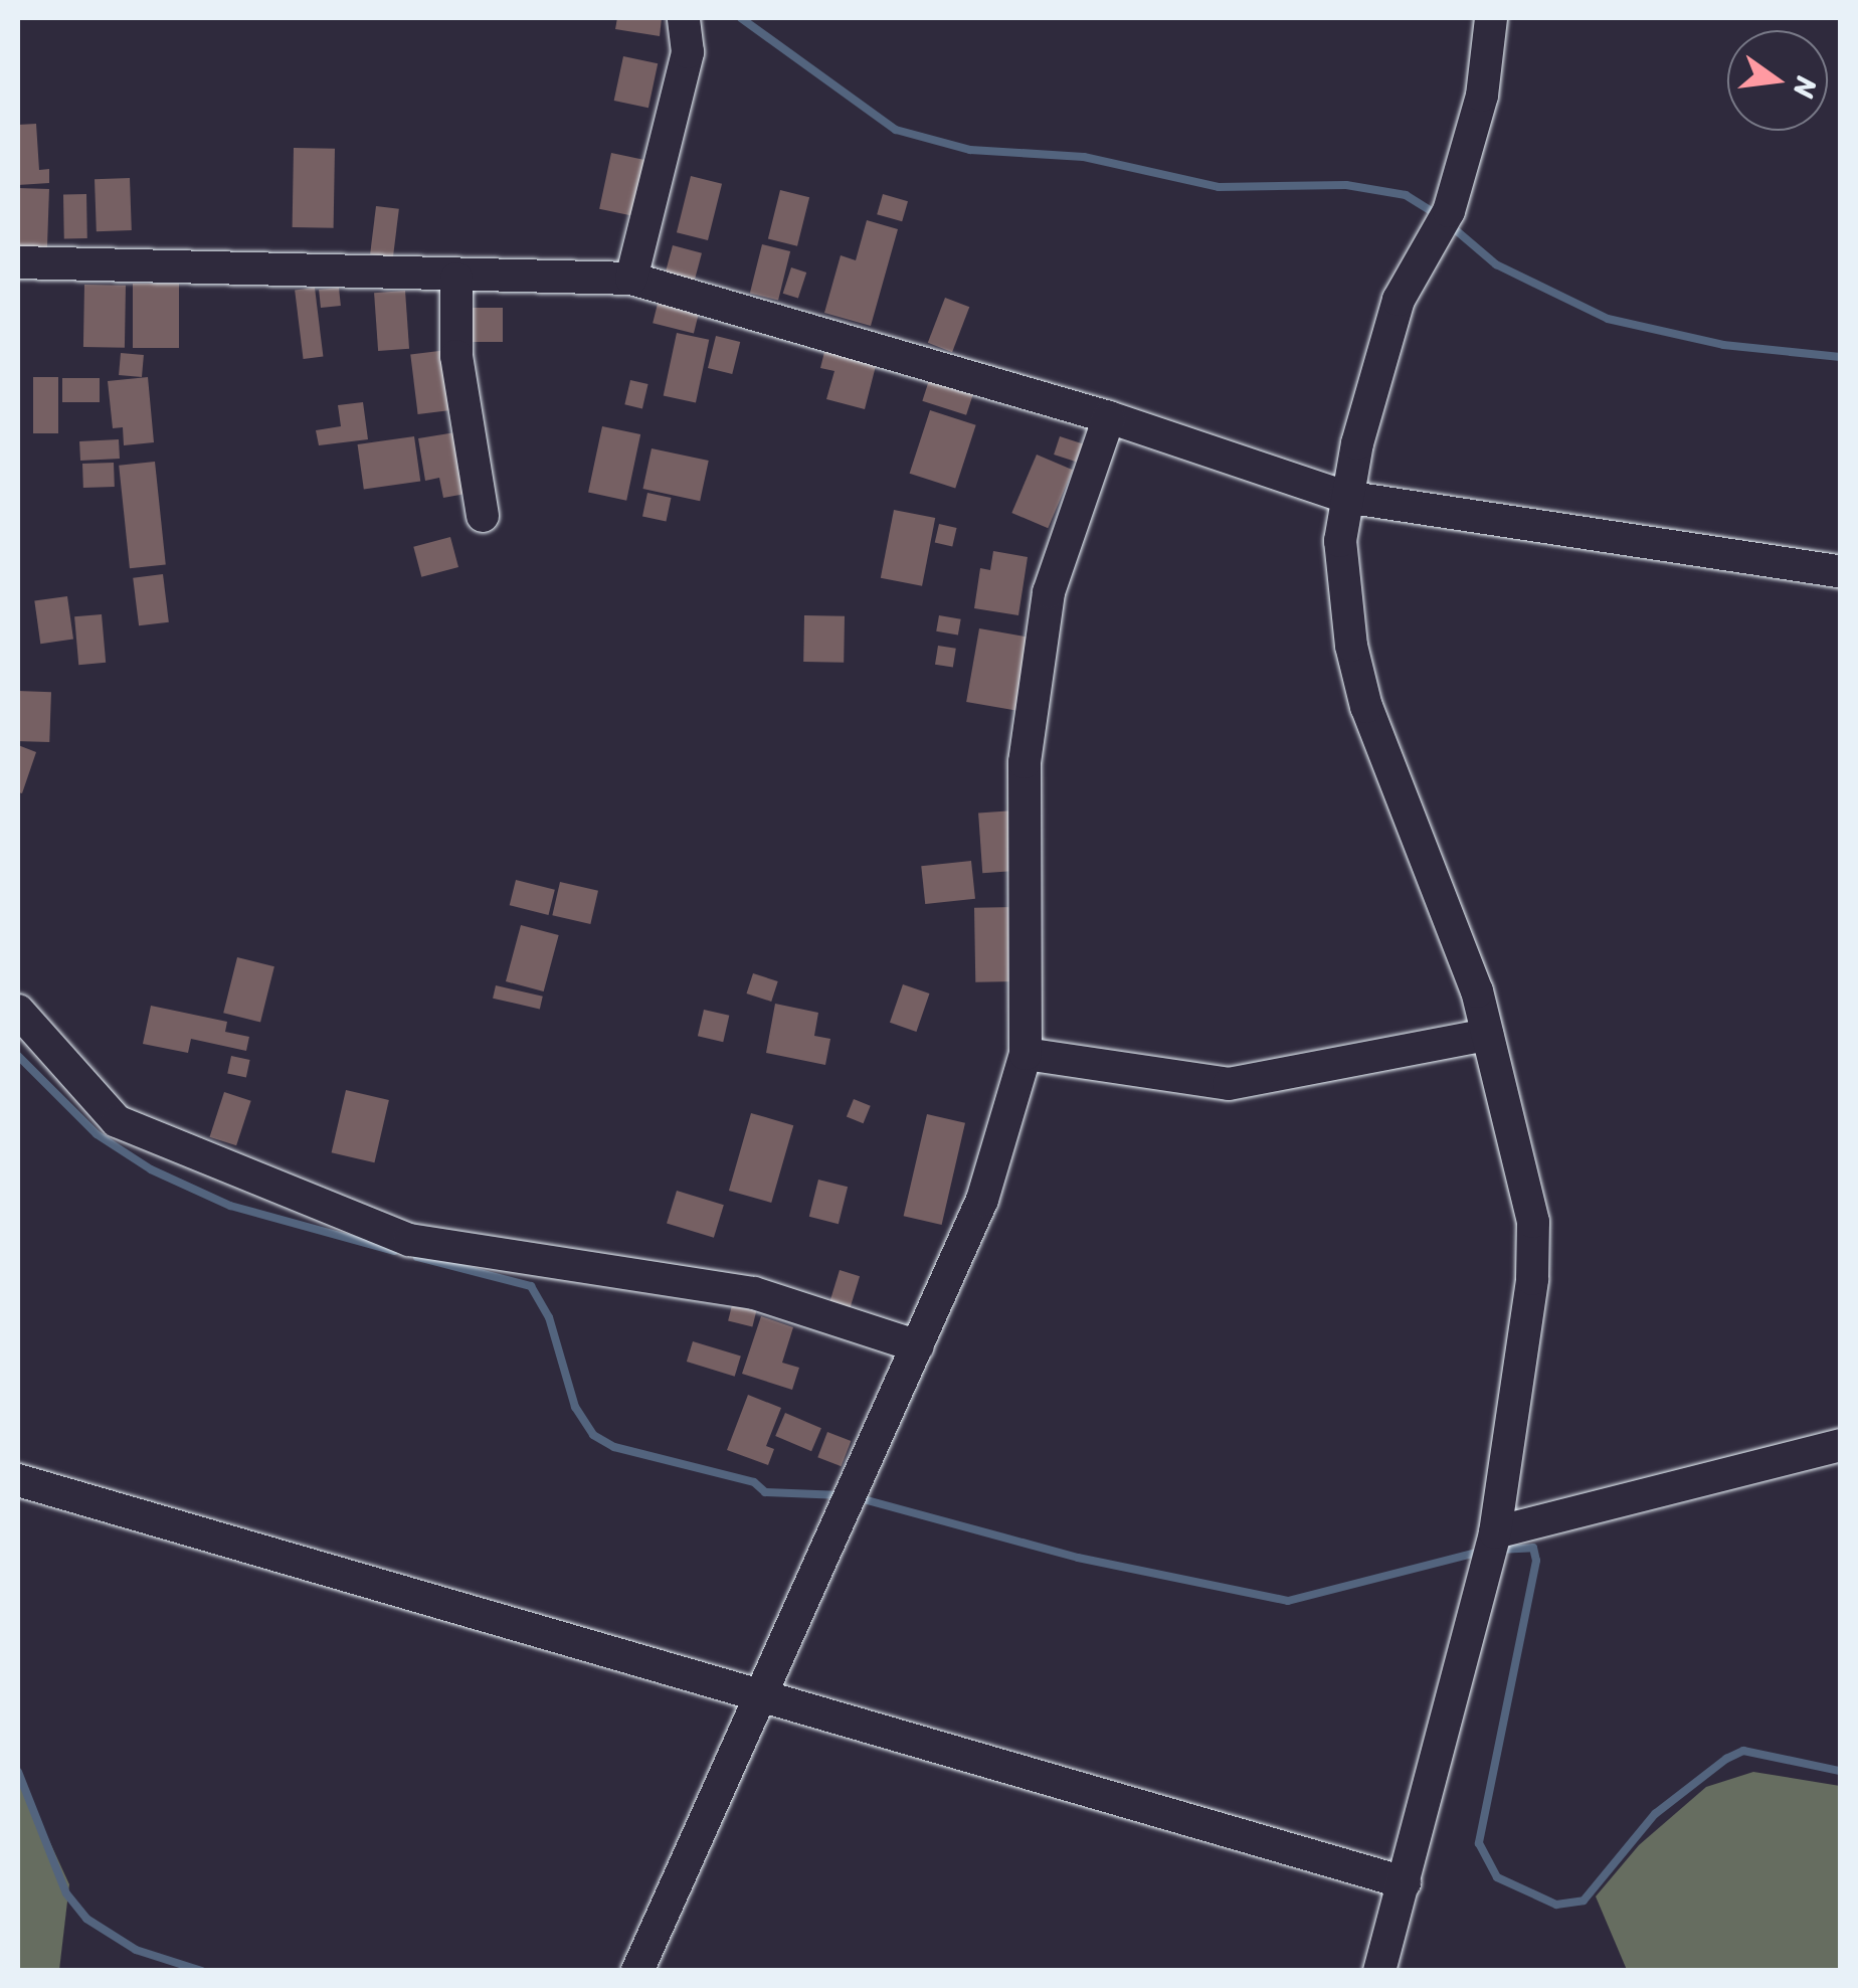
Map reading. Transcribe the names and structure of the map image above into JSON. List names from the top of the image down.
{
  "north": "right"
}
